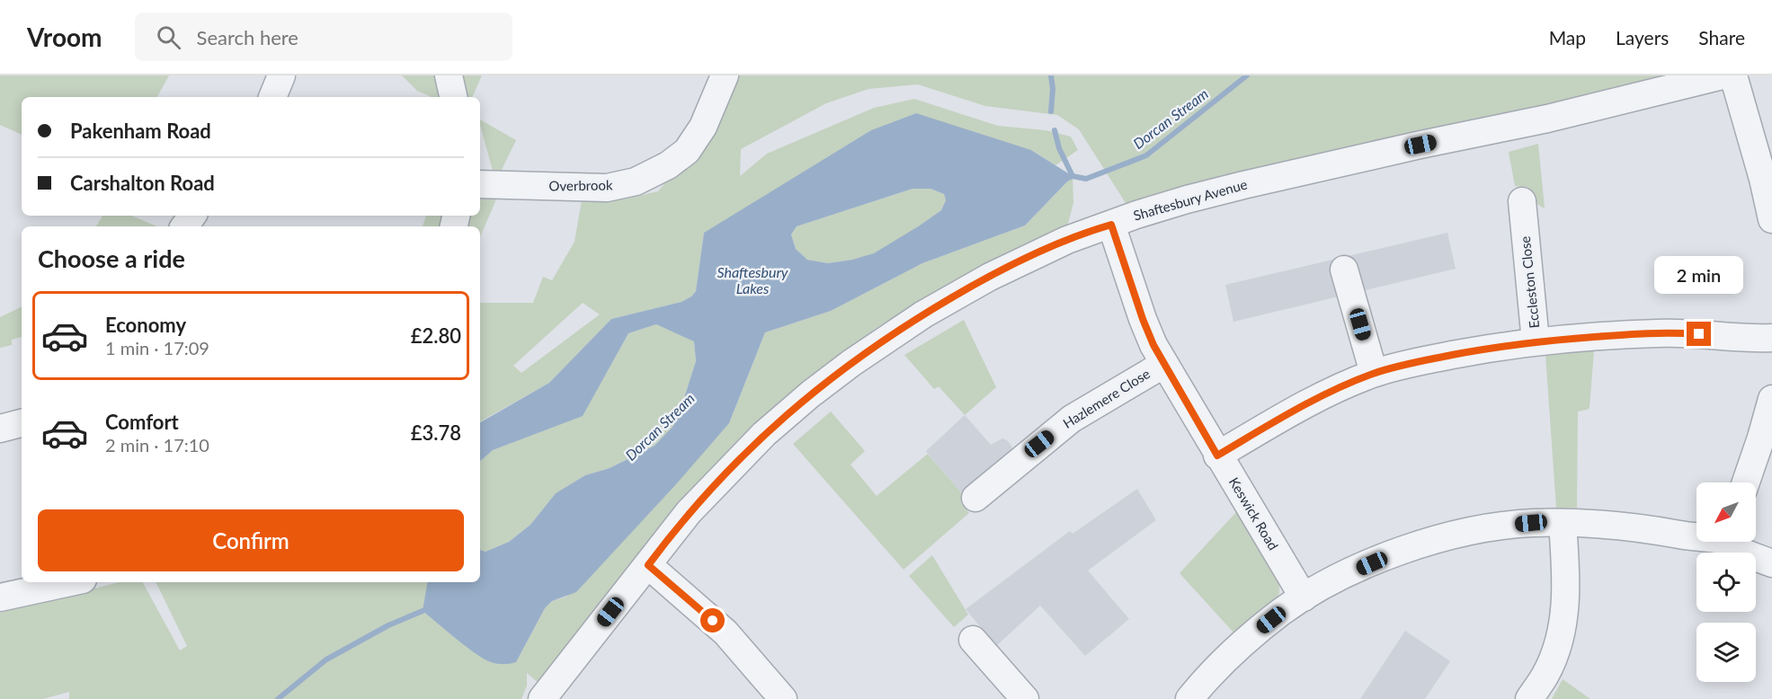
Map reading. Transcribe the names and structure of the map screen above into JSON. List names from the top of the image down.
{
  "streets": {
    "street": [
      "Overbrook",
      "Shaftesbury Avenue",
      "Eccleston Close",
      "Hazlemere Close",
      "Keswick Road"
    ]
  },
  "crossings": [
    ["Shaftesbury Avenue", "Keswick Road"],
    ["Hazlemere Close", "Keswick Road"]
  ],
  "water": ["Dorcan Stream", "Shaftesbury Lakes"],
  "north": "bottom left",
  "page": {
    "header": "Vroom",
    "search": "Search here",
    "nav": ["Map", "Layers", "Share"],
    "banner": ["Pakenham Road", "Carshalton Road"],
    "heading": "Choose a ride",
    "bubble": "2 min",
    "list": [
      {
        "name": "Economy",
        "note": "1 min · 17:09",
        "value": "£2.80"
      },
      {
        "name": "Comfort",
        "note": "2 min · 17:10",
        "value": "£3.78"
      }
    ],
    "buttons": "Confirm"
  }
}
